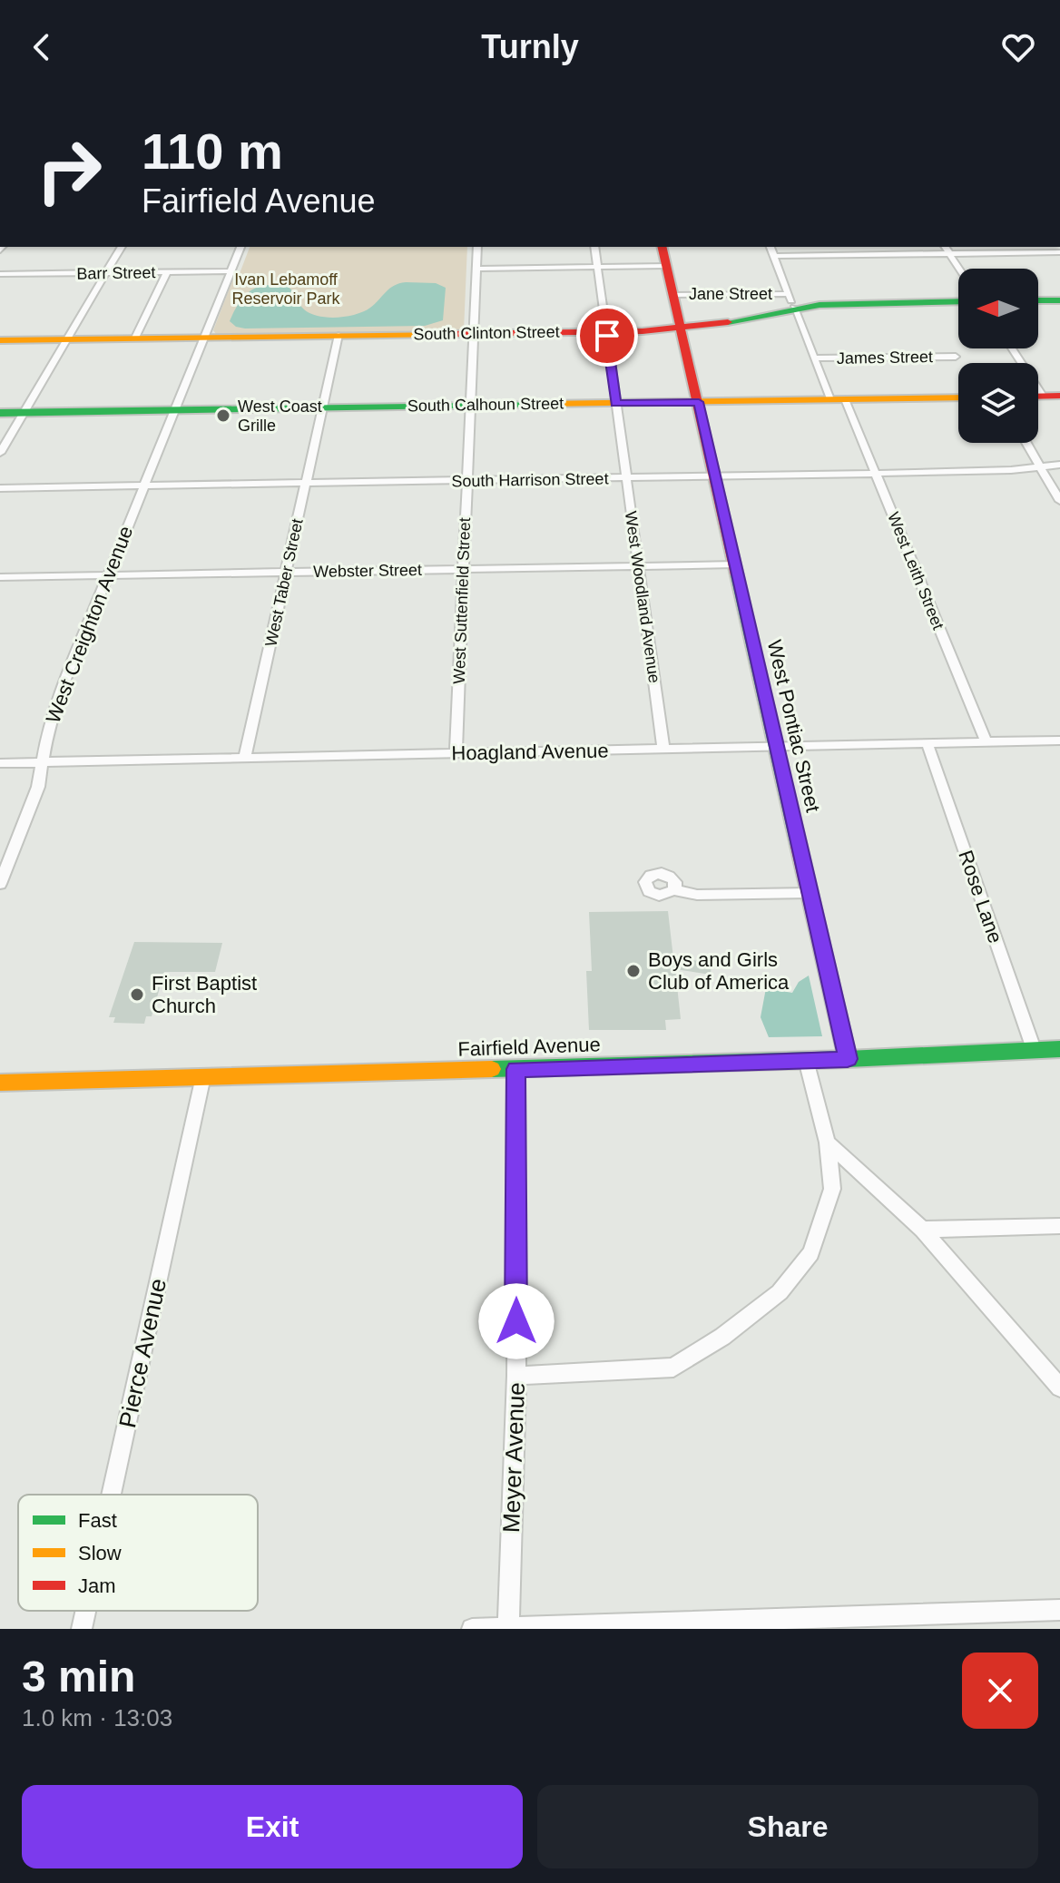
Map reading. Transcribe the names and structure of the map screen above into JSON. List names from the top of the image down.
{
  "streets": {
    "main road": [
      "South Clinton Street",
      "South Calhoun Street",
      "West Pontiac Street",
      "Fairfield Avenue"
    ],
    "street": [
      "Barr Street",
      "Jane Street",
      "James Street",
      "South Harrison Street",
      "Webster Street",
      "West Leith Street",
      "West Taber Street",
      "West Woodland Avenue",
      "West Suttenfield Street",
      "West Creighton Avenue",
      "Hoagland Avenue",
      "Rose Lane",
      "Pierce Avenue",
      "Meyer Avenue"
    ]
  },
  "crossings": [
    ["Barr Street", "West Creighton Avenue"],
    ["Jane Street", "South Clinton Street"],
    ["Jane Street", "West Leith Street"],
    ["Jane Street", "West Pontiac Street"],
    ["South Clinton Street", "West Leith Street"],
    ["South Clinton Street", "West Taber Street"],
    ["South Clinton Street", "West Woodland Avenue"],
    ["South Clinton Street", "West Suttenfield Street"],
    ["South Clinton Street", "West Creighton Avenue"],
    ["South Clinton Street", "West Pontiac Street"],
    ["James Street", "West Leith Street"],
    ["South Calhoun Street", "West Leith Street"],
    ["South Calhoun Street", "West Taber Street"],
    ["South Calhoun Street", "West Woodland Avenue"],
    ["South Calhoun Street", "West Suttenfield Street"],
    ["South Calhoun Street", "West Creighton Avenue"],
    ["South Calhoun Street", "West Pontiac Street"],
    ["South Harrison Street", "West Leith Street"],
    ["South Harrison Street", "West Taber Street"],
    ["South Harrison Street", "West Woodland Avenue"],
    ["South Harrison Street", "West Suttenfield Street"],
    ["South Harrison Street", "West Creighton Avenue"],
    ["South Harrison Street", "West Pontiac Street"],
    ["Webster Street", "West Taber Street"],
    ["Webster Street", "West Woodland Avenue"],
    ["Webster Street", "West Suttenfield Street"],
    ["Webster Street", "West Creighton Avenue"],
    ["Webster Street", "West Pontiac Street"],
    ["West Leith Street", "Hoagland Avenue"],
    ["West Taber Street", "Hoagland Avenue"],
    ["West Woodland Avenue", "Hoagland Avenue"],
    ["West Suttenfield Street", "Hoagland Avenue"],
    ["West Creighton Avenue", "Hoagland Avenue"],
    ["West Pontiac Street", "Hoagland Avenue"],
    ["West Pontiac Street", "Fairfield Avenue"],
    ["Hoagland Avenue", "Rose Lane"],
    ["Rose Lane", "Fairfield Avenue"],
    ["Fairfield Avenue", "Pierce Avenue"],
    ["Fairfield Avenue", "Meyer Avenue"]
  ],
  "parks": ["Ivan Lebamoff Reservoir Park"],
  "places": ["West Coast Grille", "Boys and Girls Club of America", "First Baptist Church"],
  "legend": ["Fast", "Slow", "Jam"],
  "north": "left",
  "page": {
    "header": "Turnly",
    "turn": ["110 m", "Fairfield Avenue"],
    "heading": ["3 min", "1.0 km · 13:03"],
    "buttons": ["Exit", "Share"]
  }
}
